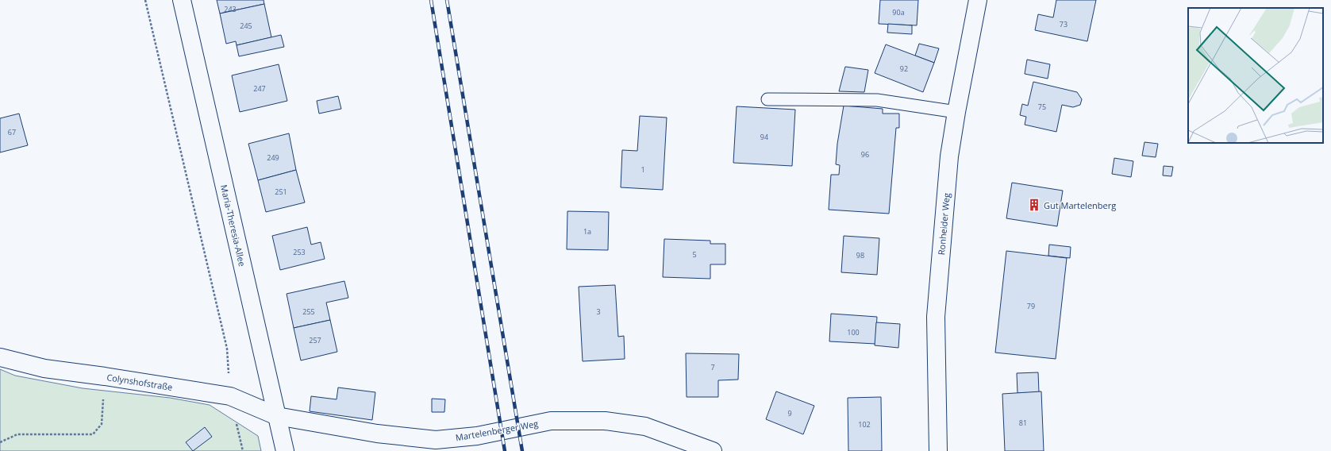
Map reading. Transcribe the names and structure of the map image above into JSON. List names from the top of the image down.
{
  "streets": {
    "street": [
      "Ronheider Weg",
      "Maria-Theresia-Allee",
      "Colynshofstraße",
      "Martelenberger Weg"
    ]
  },
  "crossings": [
    ["Maria-Theresia-Allee", "Colynshofstraße"],
    ["Maria-Theresia-Allee", "Martelenberger Weg"],
    ["Colynshofstraße", "Martelenberger Weg"]
  ],
  "places": {
    "building": ["Gut Martelenberg"]
  },
  "house_numbers": [
    "243",
    "90a",
    "73",
    "245",
    "92",
    "247",
    "75",
    "67",
    "94",
    "96",
    "249",
    "1",
    "251",
    "1a",
    "253",
    "5",
    "98",
    "79",
    "255",
    "3",
    "100",
    "257",
    "7",
    "9",
    "81",
    "102"
  ]
}
